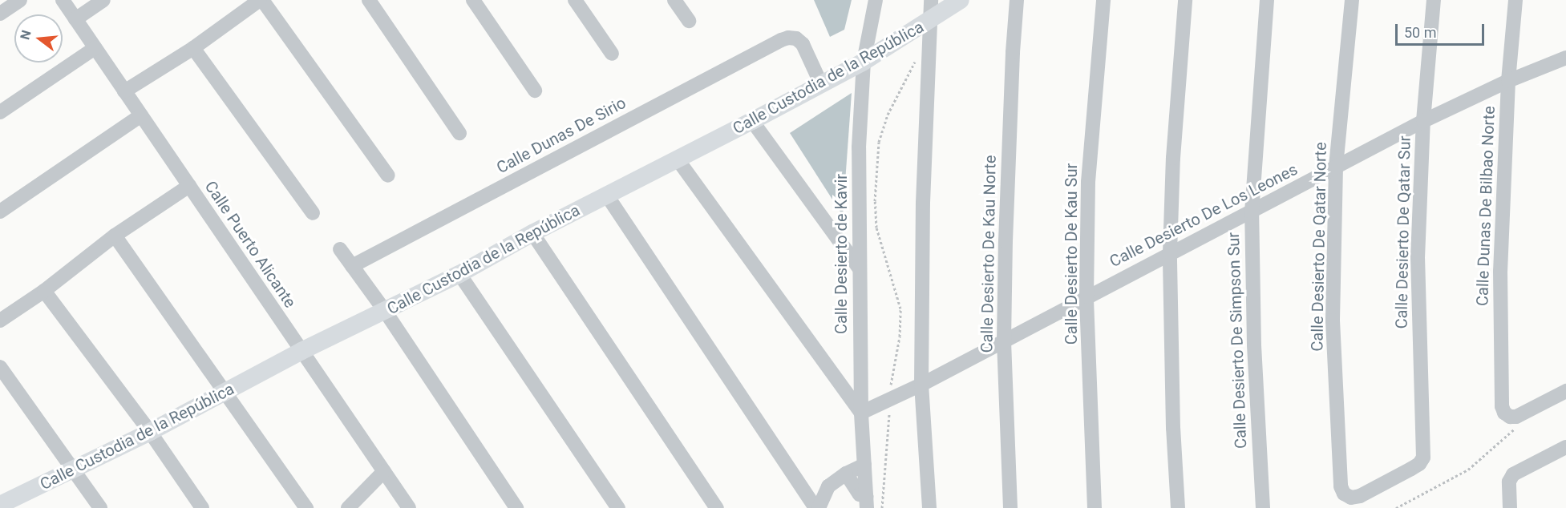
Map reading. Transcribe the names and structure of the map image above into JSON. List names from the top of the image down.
{
  "streets": {
    "main road": ["Calle Custodia de la República"],
    "street": [
      "Calle Dunas De Sirio",
      "Calle Dunas De Bilbao Norte",
      "Calle Desierto De Los Leones",
      "Calle Desierto De Qatar Sur",
      "Calle Puerto Alicante",
      "Calle Desierto De Qatar Norte",
      "Calle Desierto de Kavir",
      "Calle Desierto De Kau Norte",
      "Calle Desierto De Kau Sur",
      "Calle Desierto De Simpson Sur"
    ]
  },
  "crossings": [
    ["Calle Custodia de la República", "Calle Dunas De Sirio"],
    ["Calle Custodia de la República", "Calle Puerto Alicante"],
    ["Calle Custodia de la República", "Calle Desierto de Kavir"],
    ["Calle Dunas De Bilbao Norte", "Calle Desierto De Los Leones"],
    ["Calle Desierto De Los Leones", "Calle Desierto De Qatar Sur"],
    ["Calle Desierto De Los Leones", "Calle Desierto De Qatar Norte"],
    ["Calle Desierto De Los Leones", "Calle Desierto de Kavir"],
    ["Calle Desierto De Los Leones", "Calle Desierto De Kau Norte"],
    ["Calle Desierto De Los Leones", "Calle Desierto De Kau Sur"],
    ["Calle Desierto De Los Leones", "Calle Desierto De Simpson Sur"],
    ["Calle Desierto De Qatar Sur", "Calle Desierto De Qatar Norte"]
  ],
  "scale_bar": "50 m",
  "north": "left"
}
